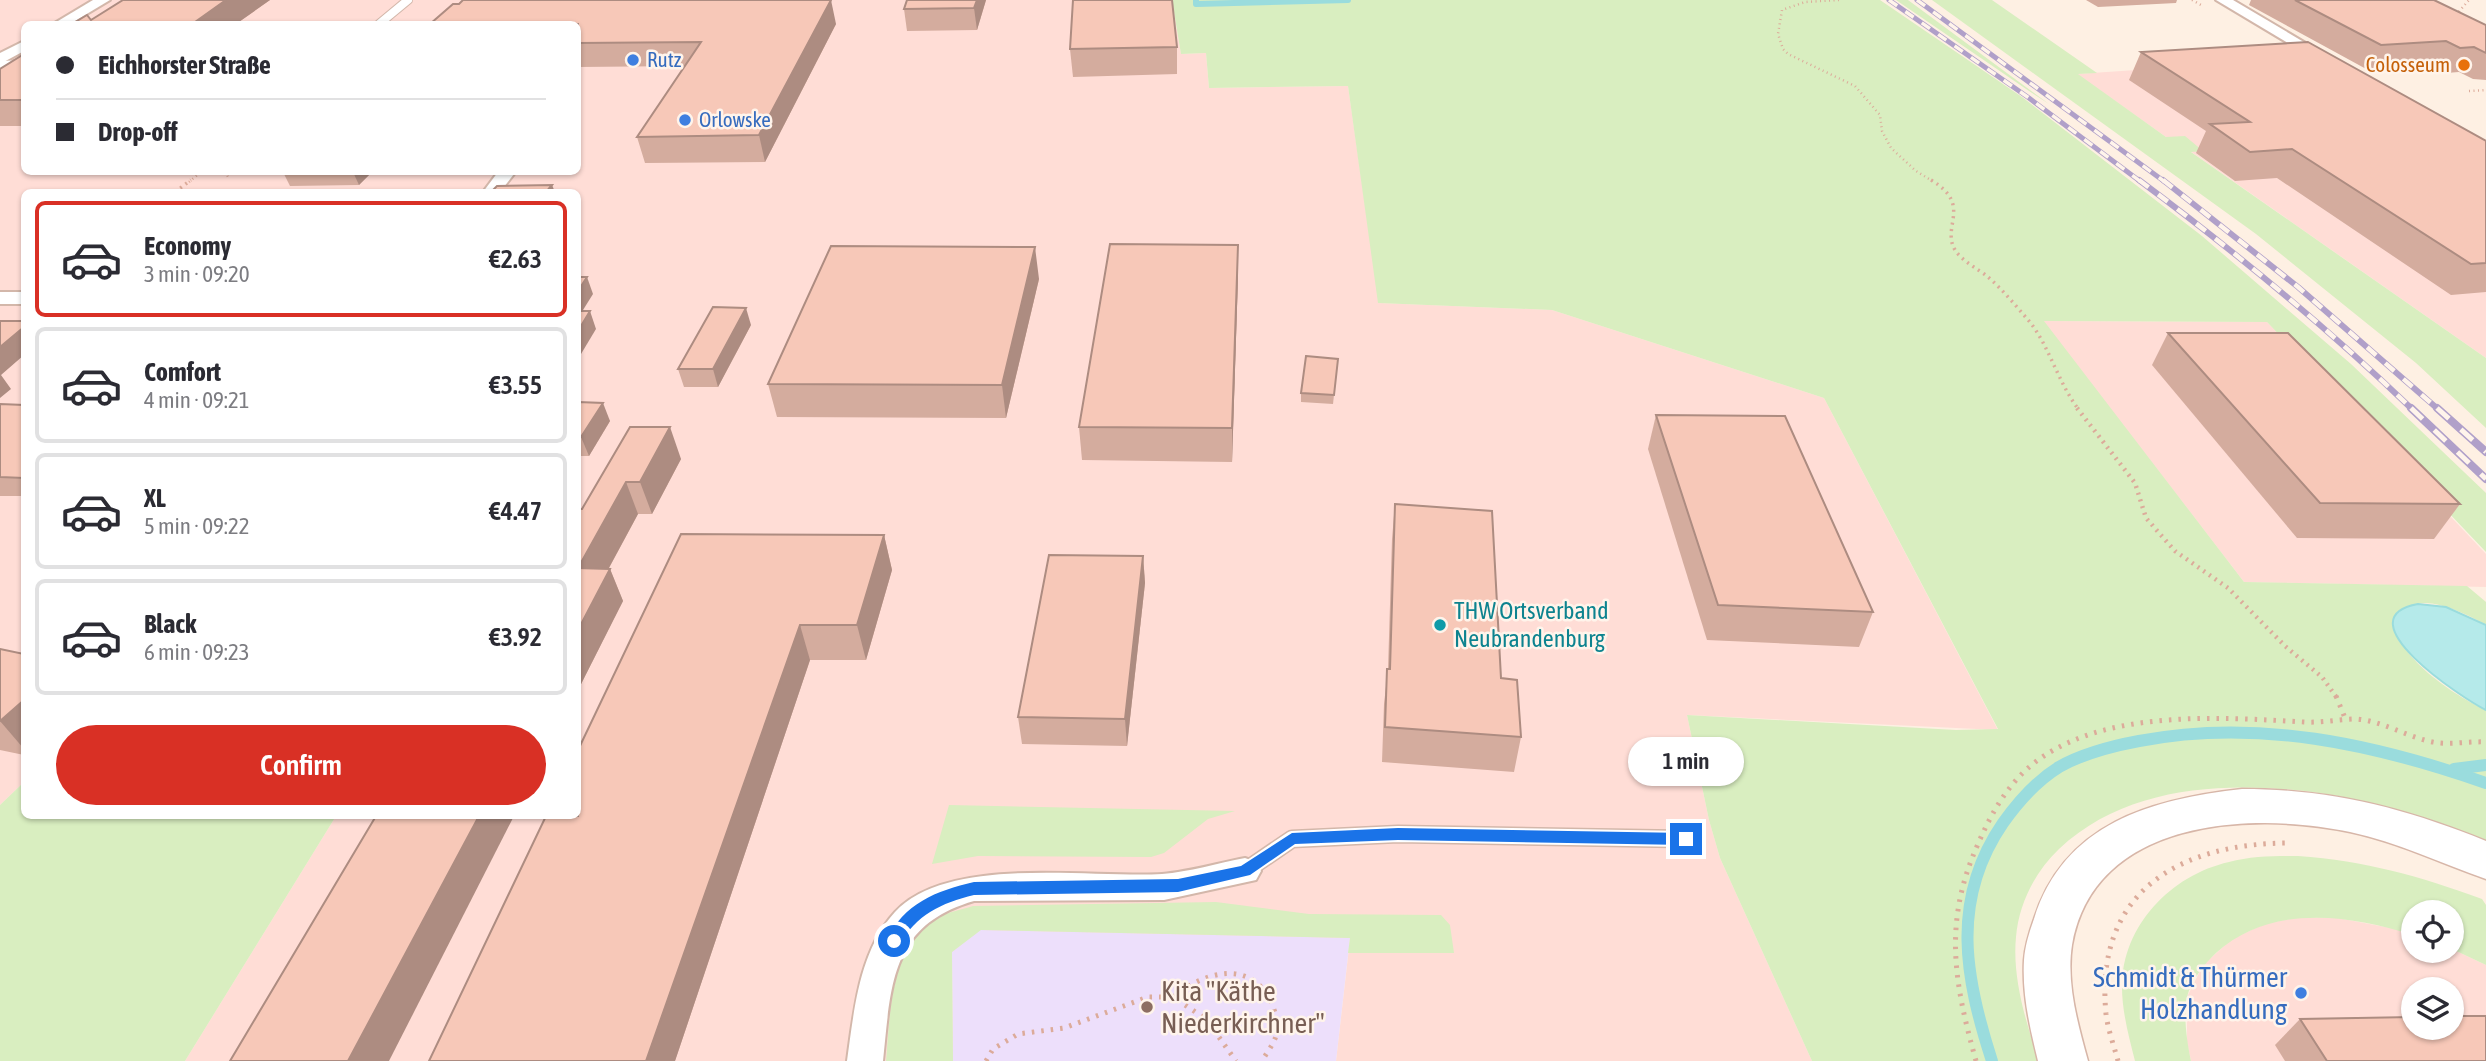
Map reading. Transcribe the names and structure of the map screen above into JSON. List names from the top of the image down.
{
  "places": [
    "Rutz",
    "Colosseum",
    "Orlowske",
    "THW Ortsverband Neubrandenburg",
    "Schmidt & Thürmer Holzhandlung",
    "Kita \"Käthe Niederkirchner\""
  ],
  "page": {
    "banner": ["Eichhorster Straße", "Drop-off"],
    "list": [
      {
        "name": "Economy",
        "note": "3 min · 09:20",
        "value": "€2.63"
      },
      {
        "name": "Comfort",
        "note": "4 min · 09:21",
        "value": "€3.55"
      },
      {
        "name": "XL",
        "note": "5 min · 09:22",
        "value": "€4.47"
      },
      {
        "name": "Black",
        "note": "6 min · 09:23",
        "value": "€3.92"
      }
    ],
    "buttons": "Confirm",
    "bubble": "1 min"
  }
}
